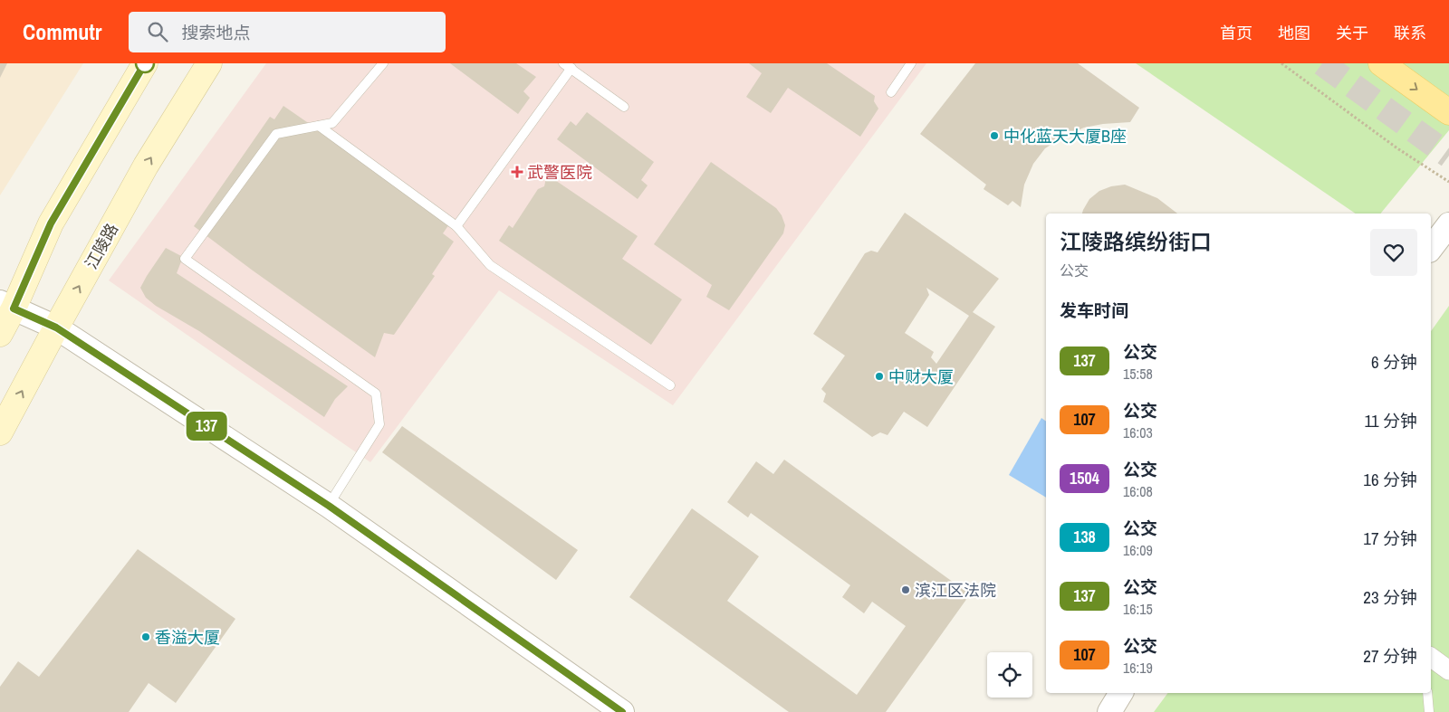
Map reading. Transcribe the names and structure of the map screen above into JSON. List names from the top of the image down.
{
  "streets": {
    "main road": ["江陵路"]
  },
  "places": {
    "other": [
      "中化蓝天大厦B座",
      "中财大厦",
      "滨江区法院",
      "香溢大厦"
    ],
    "health": ["武警医院"]
  },
  "lines": ["bus line 137"],
  "page": {
    "header": "Commutr",
    "search": "搜索地点",
    "nav": [
      "首页",
      "地图",
      "关于",
      "联系"
    ],
    "on_map": "137",
    "heading": [
      ["江陵路缤纷街口", "公交"],
      "发车时间"
    ],
    "list": [
      {
        "mark": "137",
        "name": "公交",
        "note": "15:58",
        "value": "6 分钟"
      },
      {
        "mark": "107",
        "name": "公交",
        "note": "16:03",
        "value": "11 分钟"
      },
      {
        "mark": "1504",
        "name": "公交",
        "note": "16:08",
        "value": "16 分钟"
      },
      {
        "mark": "138",
        "name": "公交",
        "note": "16:09",
        "value": "17 分钟"
      },
      {
        "mark": "137",
        "name": "公交",
        "note": "16:15",
        "value": "23 分钟"
      },
      {
        "mark": "107",
        "name": "公交",
        "note": "16:19",
        "value": "27 分钟"
      }
    ]
  }
}
